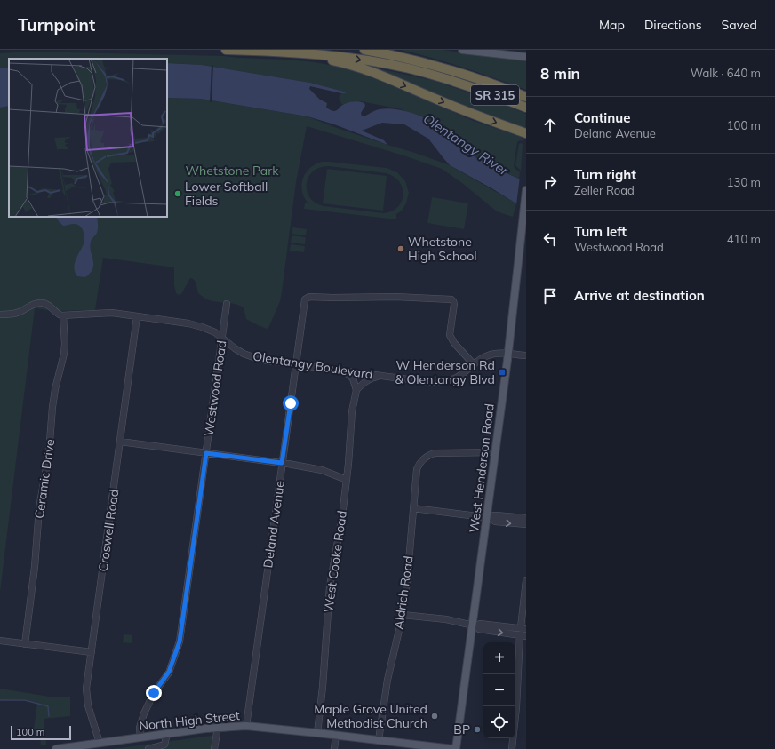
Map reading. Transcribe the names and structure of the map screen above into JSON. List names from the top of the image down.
{
  "streets": {
    "highway": ["SR 315"],
    "main road": ["West Henderson Road", "North High Street"],
    "street": [
      "Olentangy Boulevard",
      "Westwood Road",
      "Ceramic Drive",
      "Deland Avenue",
      "Croswell Road",
      "West Cooke Road",
      "Aldrich Road"
    ]
  },
  "crossings": [
    ["Olentangy Boulevard", "Westwood Road"],
    ["Olentangy Boulevard", "West Henderson Road"],
    ["Olentangy Boulevard", "Ceramic Drive"],
    ["Olentangy Boulevard", "Deland Avenue"],
    ["Olentangy Boulevard", "Croswell Road"],
    ["Westwood Road", "North High Street"],
    ["West Henderson Road", "Aldrich Road"],
    ["Deland Avenue", "North High Street"],
    ["Croswell Road", "North High Street"],
    ["West Cooke Road", "North High Street"],
    ["Aldrich Road", "North High Street"]
  ],
  "water": ["Olentangy River"],
  "parks": ["Whetstone Park"],
  "places": {
    "other": [
      "Lower Softball Fields",
      "Whetstone High School",
      "Maple Grove United Methodist Church",
      "BP"
    ],
    "transit": ["W Henderson Rd & Olentangy Blvd"]
  },
  "scale_bar": "100 m",
  "page": {
    "header": "Turnpoint",
    "nav": ["Map", "Directions", "Saved"],
    "heading": ["8 min", "Walk · 640 m"],
    "list": [
      ["Continue", "Deland Avenue", "100 m"],
      ["Turn right", "Zeller Road", "130 m"],
      ["Turn left", "Westwood Road", "410 m"],
      "Arrive at destination"
    ],
    "map_buttons": ["+", "−"],
    "scale": "100 m"
  }
}
